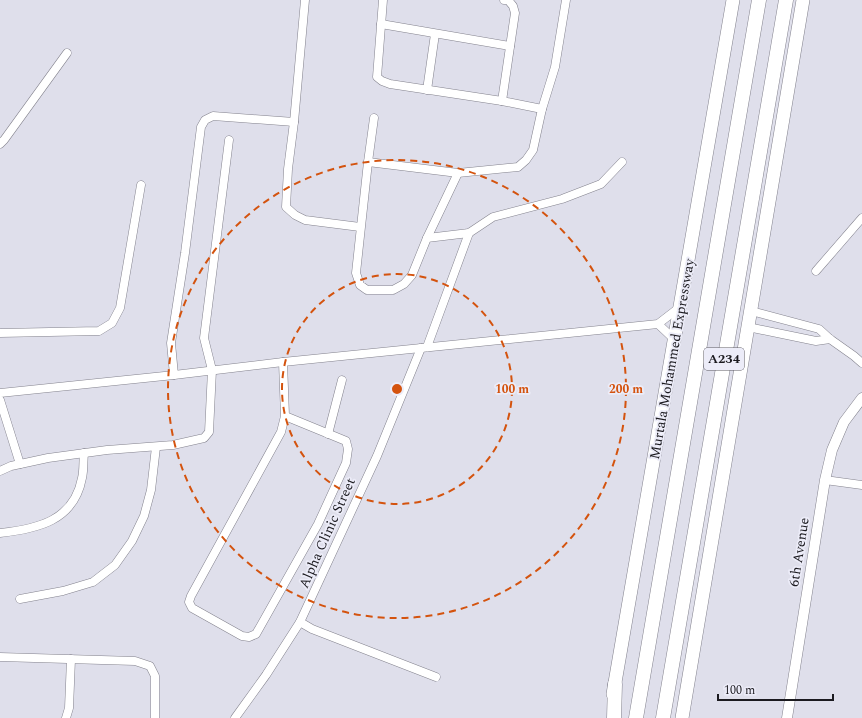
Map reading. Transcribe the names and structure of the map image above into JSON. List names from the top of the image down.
{
  "streets": {
    "highway": ["Murtala Mohammed Expressway", "A234"],
    "street": ["Alpha Clinic Street", "6th Avenue"]
  },
  "scale_bar": "100 m",
  "rings": ["100 m", "200 m"]
}
